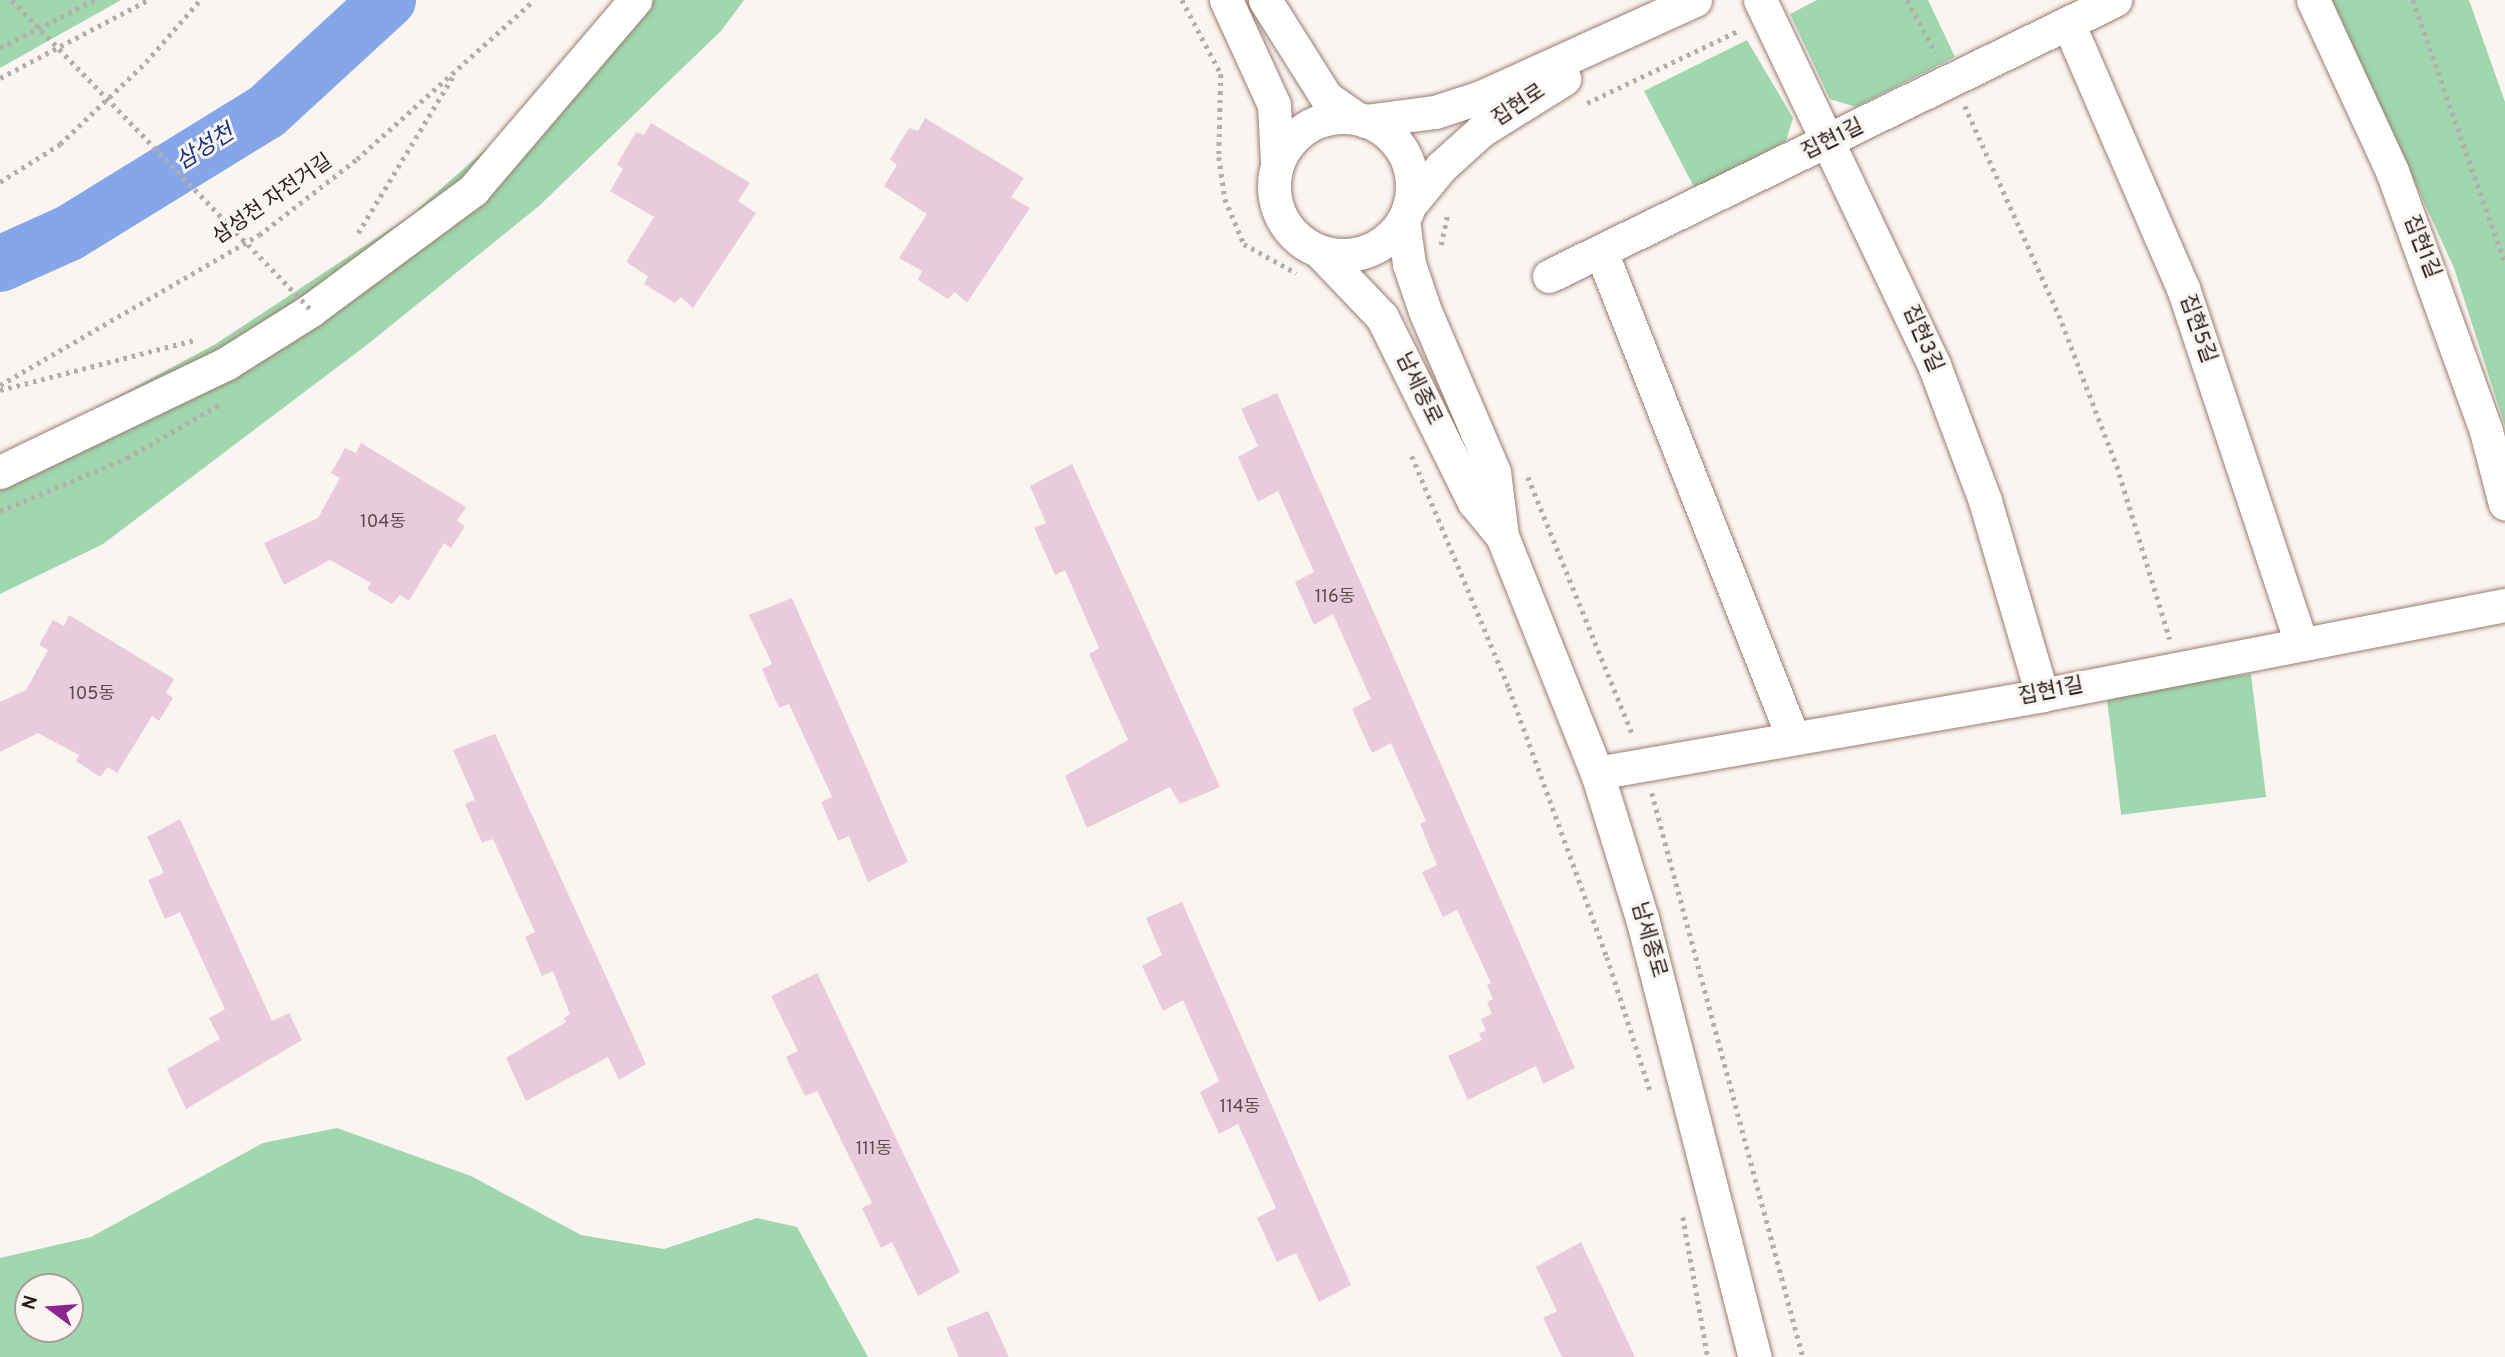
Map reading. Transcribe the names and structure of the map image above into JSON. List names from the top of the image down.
{
  "streets": {
    "street": [
      "집현로",
      "집현1길",
      "집현5길",
      "집현3길",
      "남세종로"
    ],
    "path": ["삼성천 자전거길"]
  },
  "crossings": [
    ["집현로", "남세종로"],
    ["집현1길", "집현5길"],
    ["집현1길", "집현3길"],
    ["집현1길", "남세종로"]
  ],
  "water": ["삼성천"],
  "house_numbers": [
    "104동",
    "116동",
    "105동",
    "114동",
    "111동"
  ],
  "north": "left"
}
